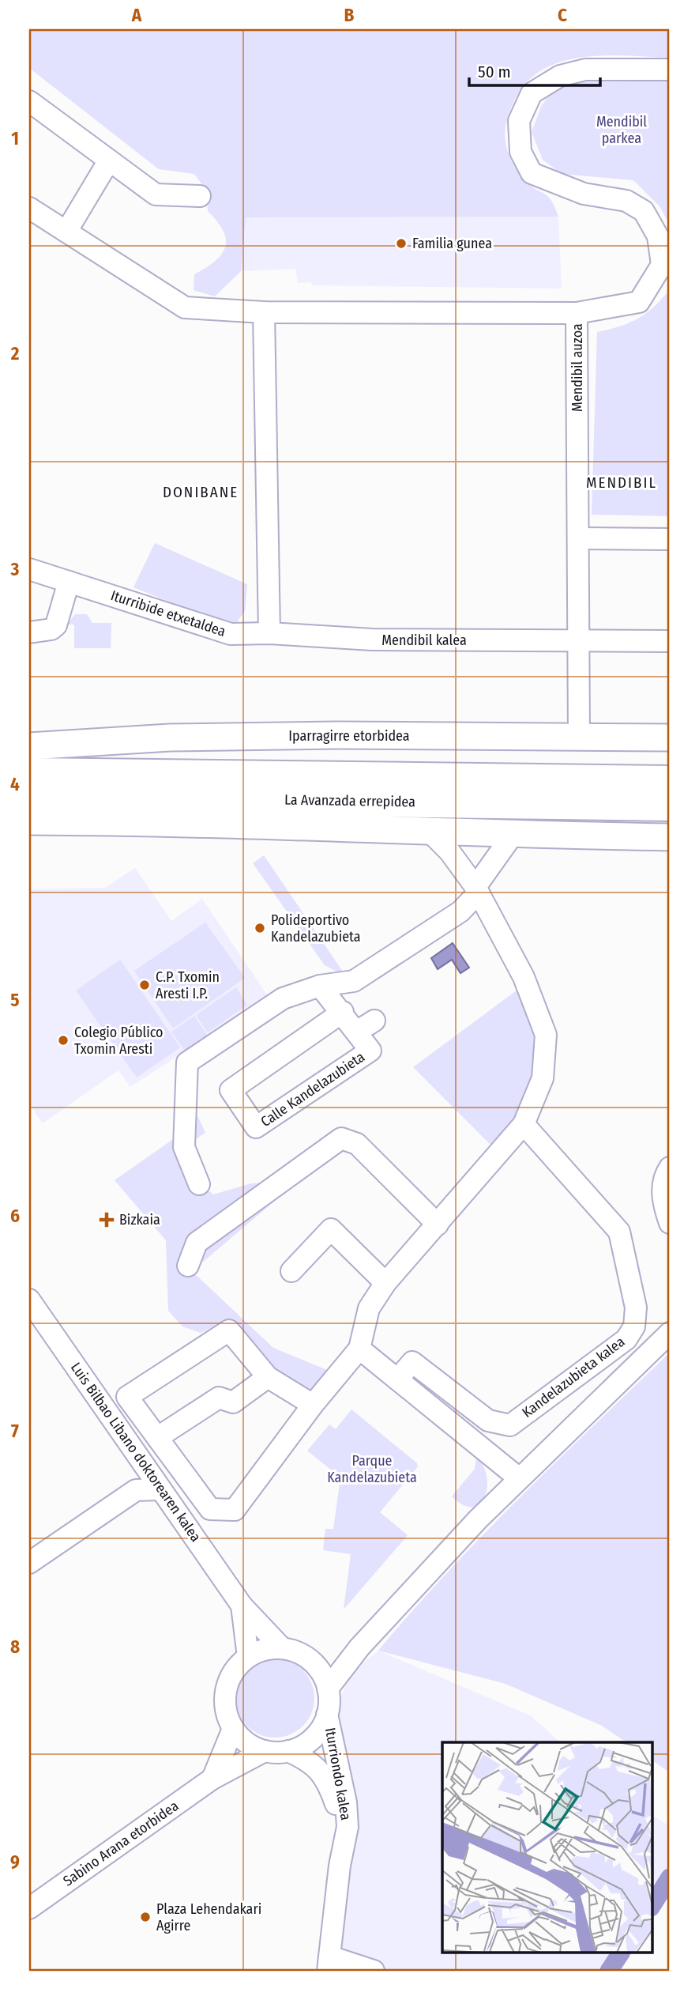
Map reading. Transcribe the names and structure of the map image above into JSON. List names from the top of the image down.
{
  "streets": {
    "highway": ["La Avanzada errepidea"],
    "main road": ["Iparragirre etorbidea"],
    "street": [
      "Mendibil auzoa",
      "Iturribide etxetaldea",
      "Mendibil kalea",
      "Calle Kandelazubieta",
      "Kandelazubieta kalea",
      "Luis Bilbao Libano doktorearen kalea",
      "Iturriondo kalea",
      "Sabino Arana etorbidea"
    ]
  },
  "crossings": [
    ["Mendibil auzoa", "Mendibil kalea"],
    ["Mendibil auzoa", "Iparragirre etorbidea"],
    ["Iturribide etxetaldea", "Mendibil kalea"],
    ["Kandelazubieta kalea", "Luis Bilbao Libano doktorearen kalea"],
    ["Kandelazubieta kalea", "Iturriondo kalea"],
    ["Kandelazubieta kalea", "Sabino Arana etorbidea"],
    ["Luis Bilbao Libano doktorearen kalea", "Iturriondo kalea"],
    ["Luis Bilbao Libano doktorearen kalea", "Sabino Arana etorbidea"],
    ["Iturriondo kalea", "Sabino Arana etorbidea"]
  ],
  "districts": ["MENDIBIL", "DONIBANE"],
  "parks": ["Mendibil parkea", "Parque Kandelazubieta"],
  "places": {
    "other": [
      "Familia gunea",
      "Polideportivo Kandelazubieta",
      "C.P. Txomin Aresti I.P.",
      "Colegio Público Txomin Aresti",
      "Plaza Lehendakari Agirre"
    ],
    "health": ["Bizkaia"]
  },
  "scale_bar": "50 m",
  "grid": {
    "columns": ["A", "B", "C"],
    "rows": [
      "1",
      "2",
      "3",
      "4",
      "5",
      "6",
      "7",
      "8",
      "9"
    ]
  }
}
